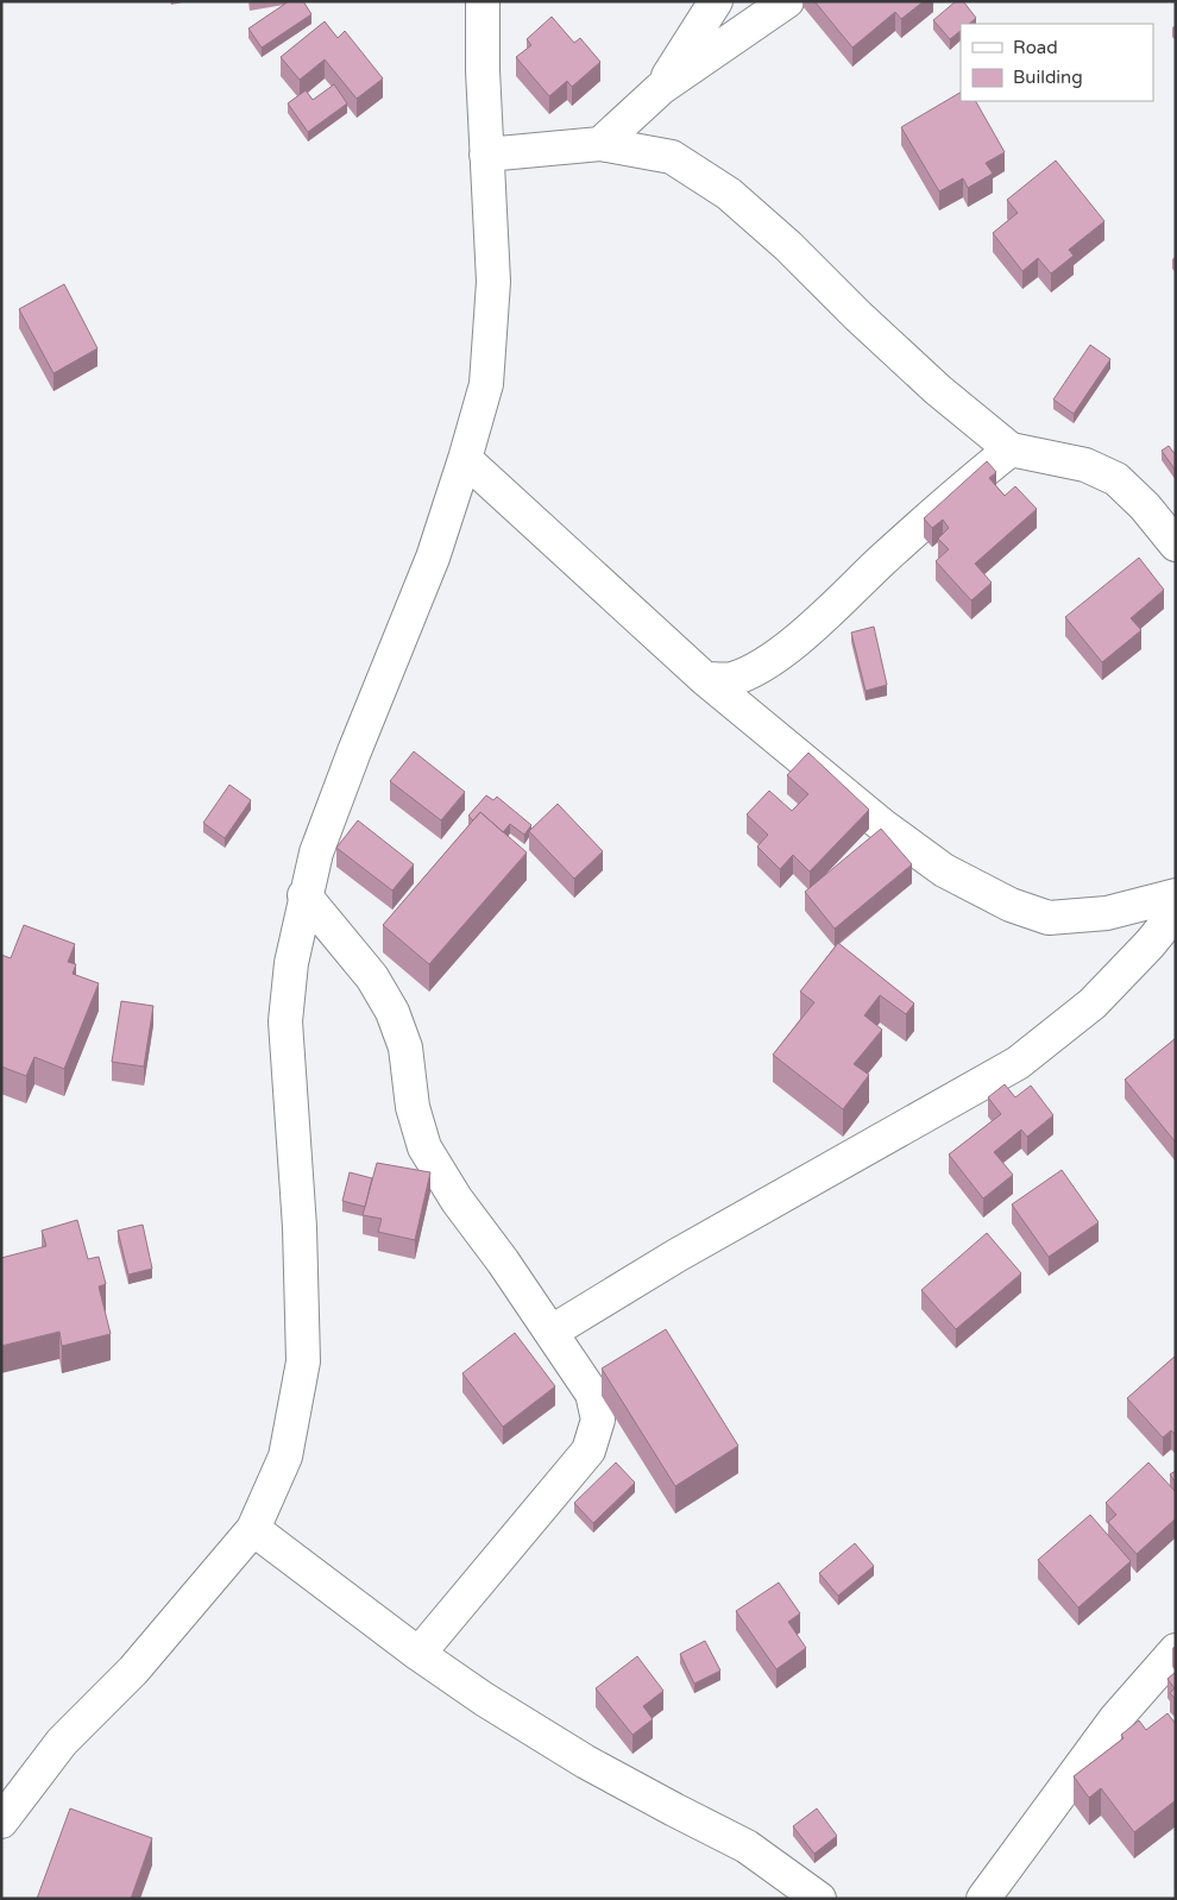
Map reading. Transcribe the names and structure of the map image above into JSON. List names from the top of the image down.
{
  "legend": ["Road", "Building"]
}
